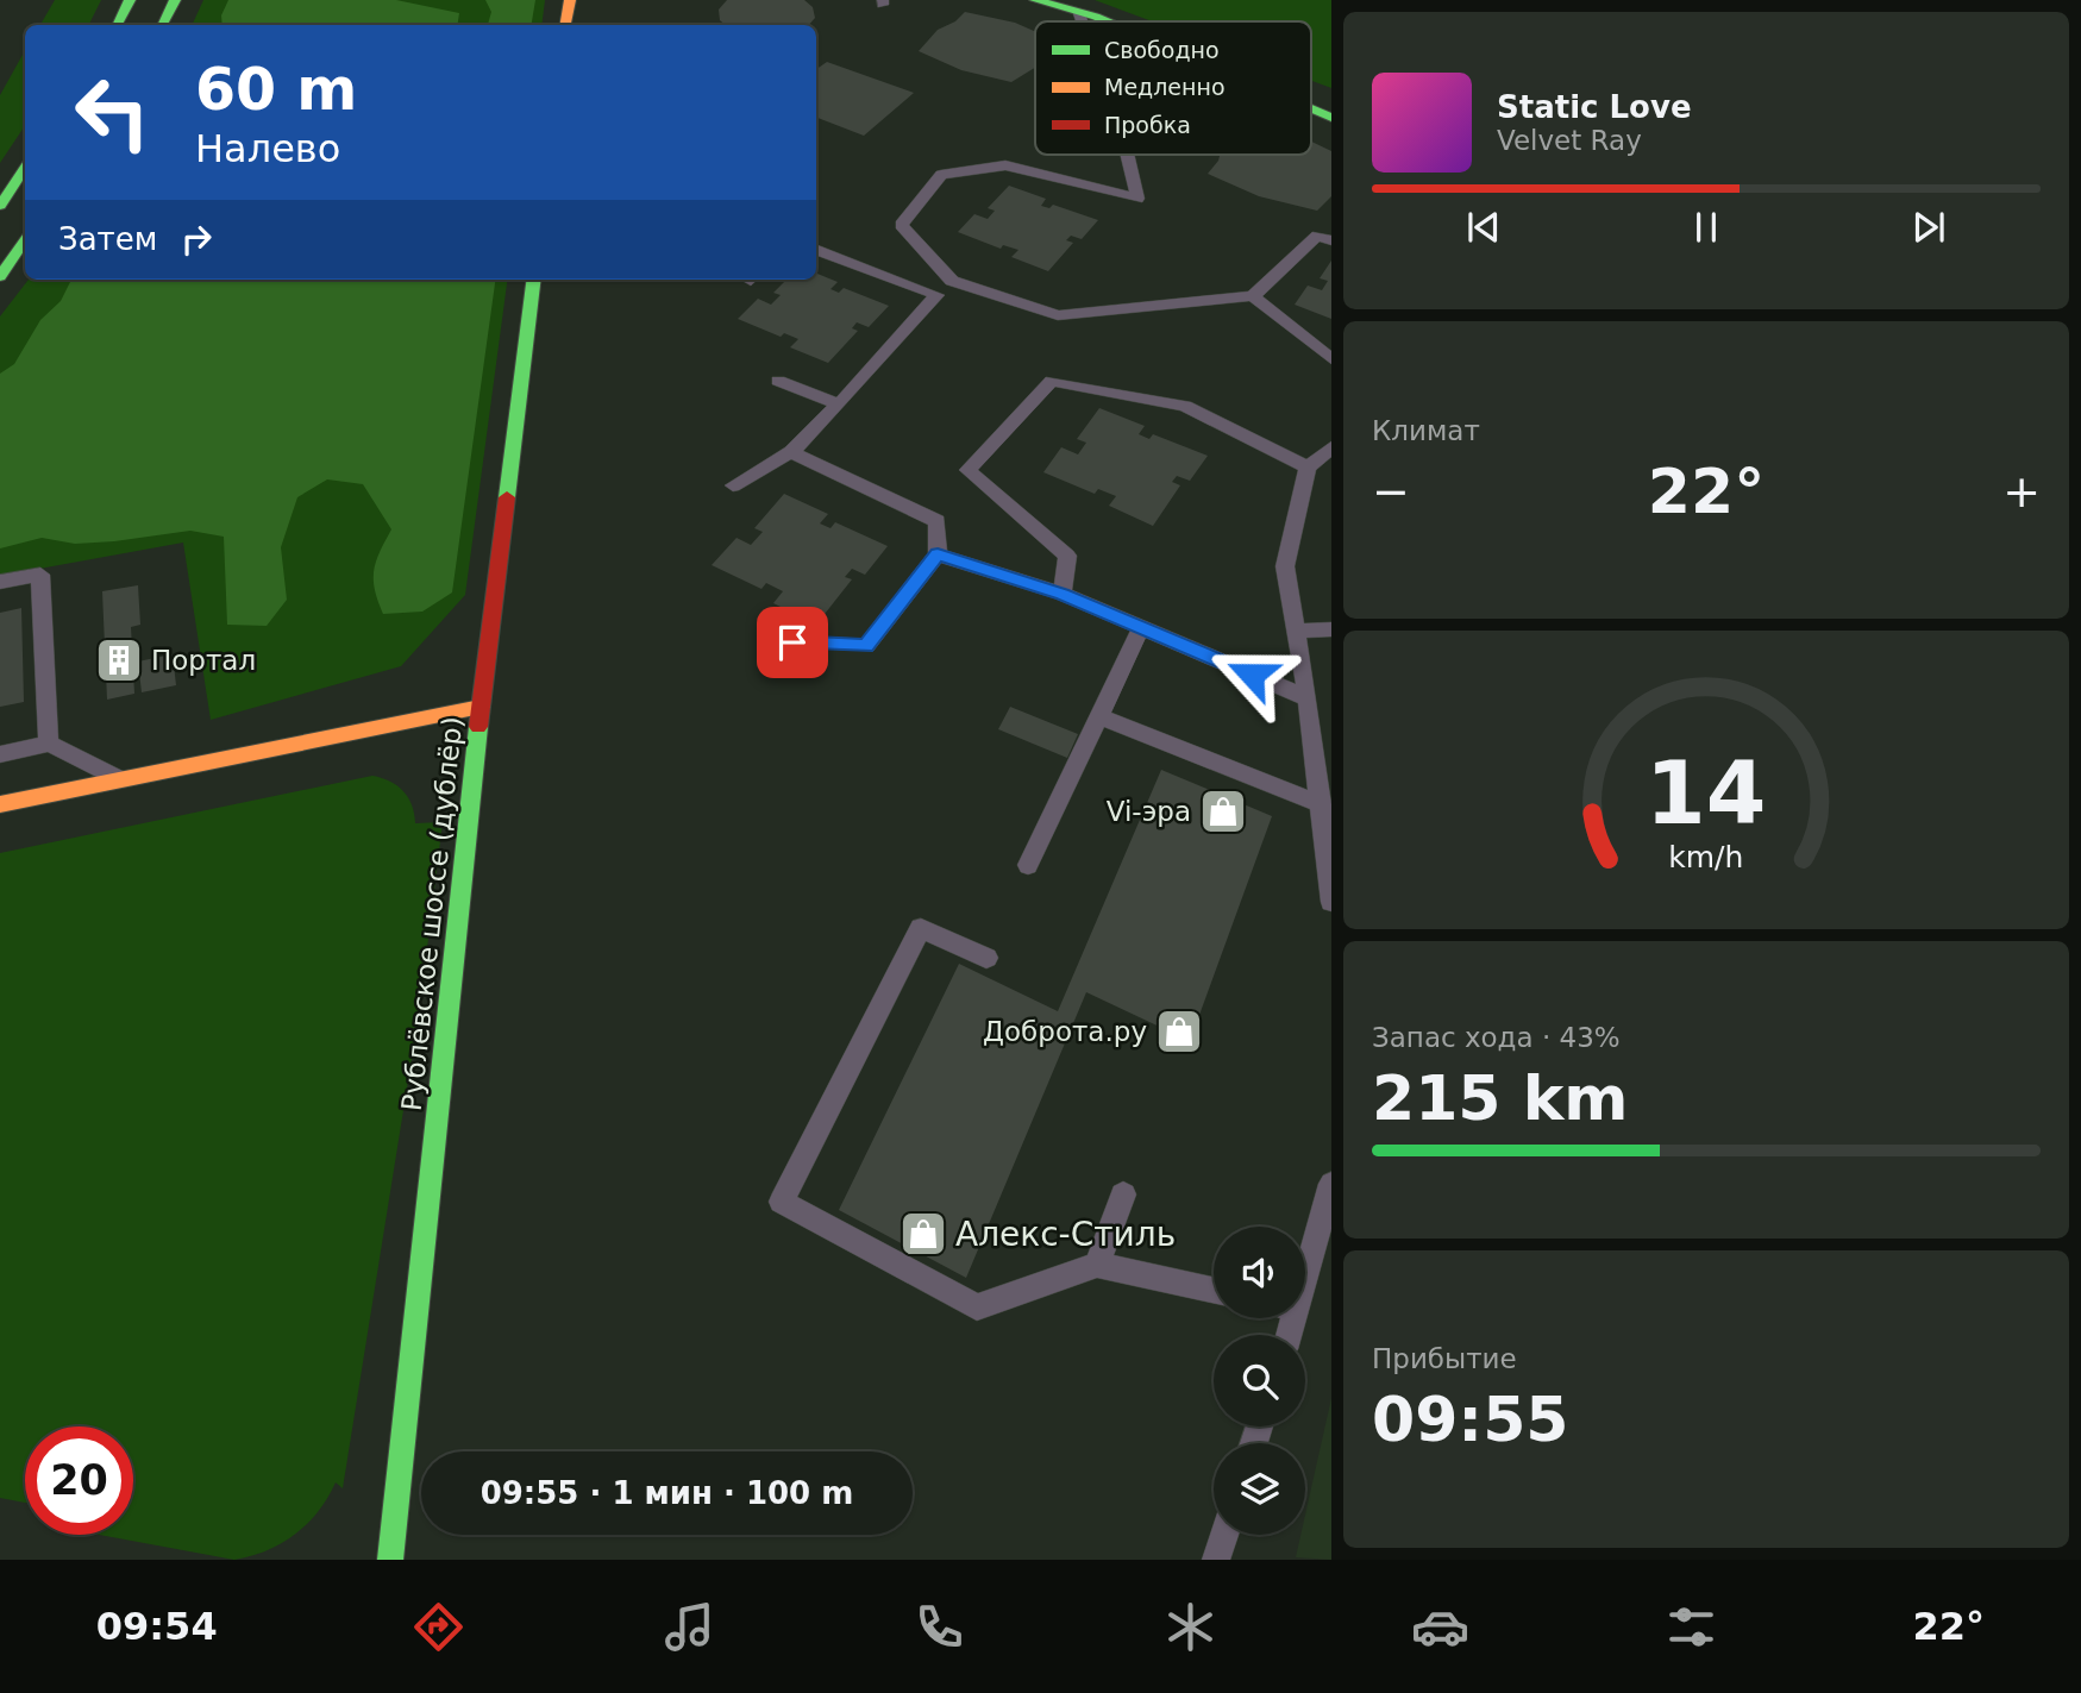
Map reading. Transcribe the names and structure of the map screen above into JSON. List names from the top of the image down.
{
  "streets": {
    "street": ["Рублёвское шоссе (дублёр)"]
  },
  "places": {
    "building": ["Портал"],
    "shop": ["Vi-эра", "Доброта.ру", "Алекс-Стиль"]
  },
  "legend": ["Свободно", "Медленно", "Пробка"],
  "page": {
    "turn": ["60 m", "Налево"],
    "song": ["Static Love", "Velvet Ray"],
    "then": "Затем",
    "tile": [
      "Климат",
      ["Запас хода · 43%", "215 km"],
      ["Прибытие", "09:55"]
    ],
    "heat": ["−", "22°", "+"],
    "limit": "20",
    "trip": "09:55 · 1 мин · 100 m",
    "tabs": ["09:54", "22°"],
    "gauge": ["14", "km/h"]
  }
}
